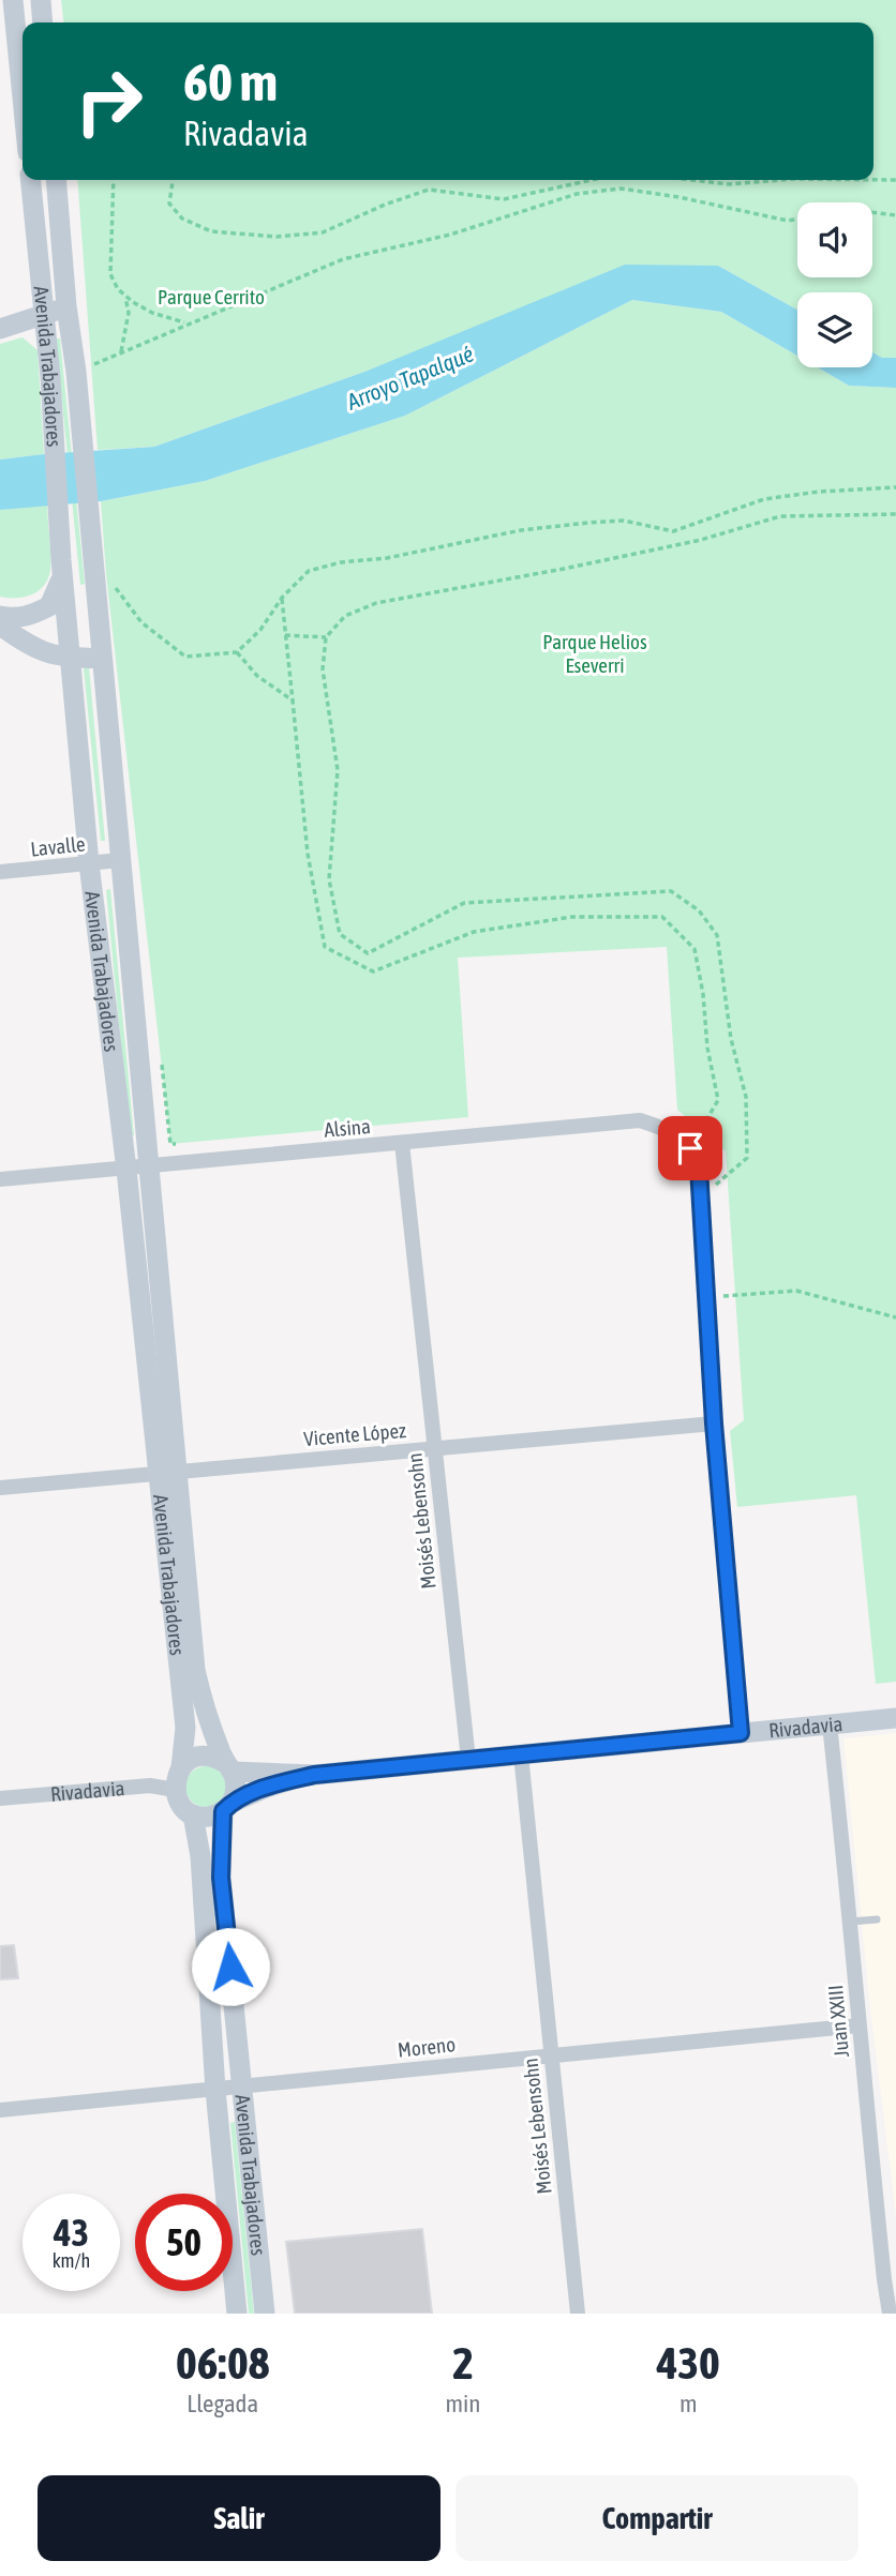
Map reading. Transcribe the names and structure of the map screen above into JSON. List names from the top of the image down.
{
  "streets": {
    "main road": ["Avenida Trabajadores", "Rivadavia"],
    "street": [
      "Lavalle",
      "Alsina",
      "Vicente López",
      "Moisés Lebensohn",
      "Juan XXIII",
      "Moreno"
    ]
  },
  "crossings": [
    ["Avenida Trabajadores", "Lavalle"],
    ["Avenida Trabajadores", "Alsina"],
    ["Avenida Trabajadores", "Vicente López"],
    ["Avenida Trabajadores", "Rivadavia"],
    ["Avenida Trabajadores", "Moreno"],
    ["Alsina", "Moisés Lebensohn"],
    ["Vicente López", "Moisés Lebensohn"],
    ["Moisés Lebensohn", "Rivadavia"],
    ["Moisés Lebensohn", "Moreno"],
    ["Rivadavia", "Juan XXIII"],
    ["Juan XXIII", "Moreno"]
  ],
  "water": ["Arroyo Tapalqué"],
  "parks": ["Parque Cerrito", "Parque Helios Eseverri"],
  "page": {
    "turn": ["60 m", "Rivadavia"],
    "speed": "43 km/h",
    "limit": "50",
    "eta": [
      "06:08",
      "Llegada",
      "2",
      "min",
      "430",
      "m"
    ],
    "buttons": ["Salir", "Compartir"]
  }
}
